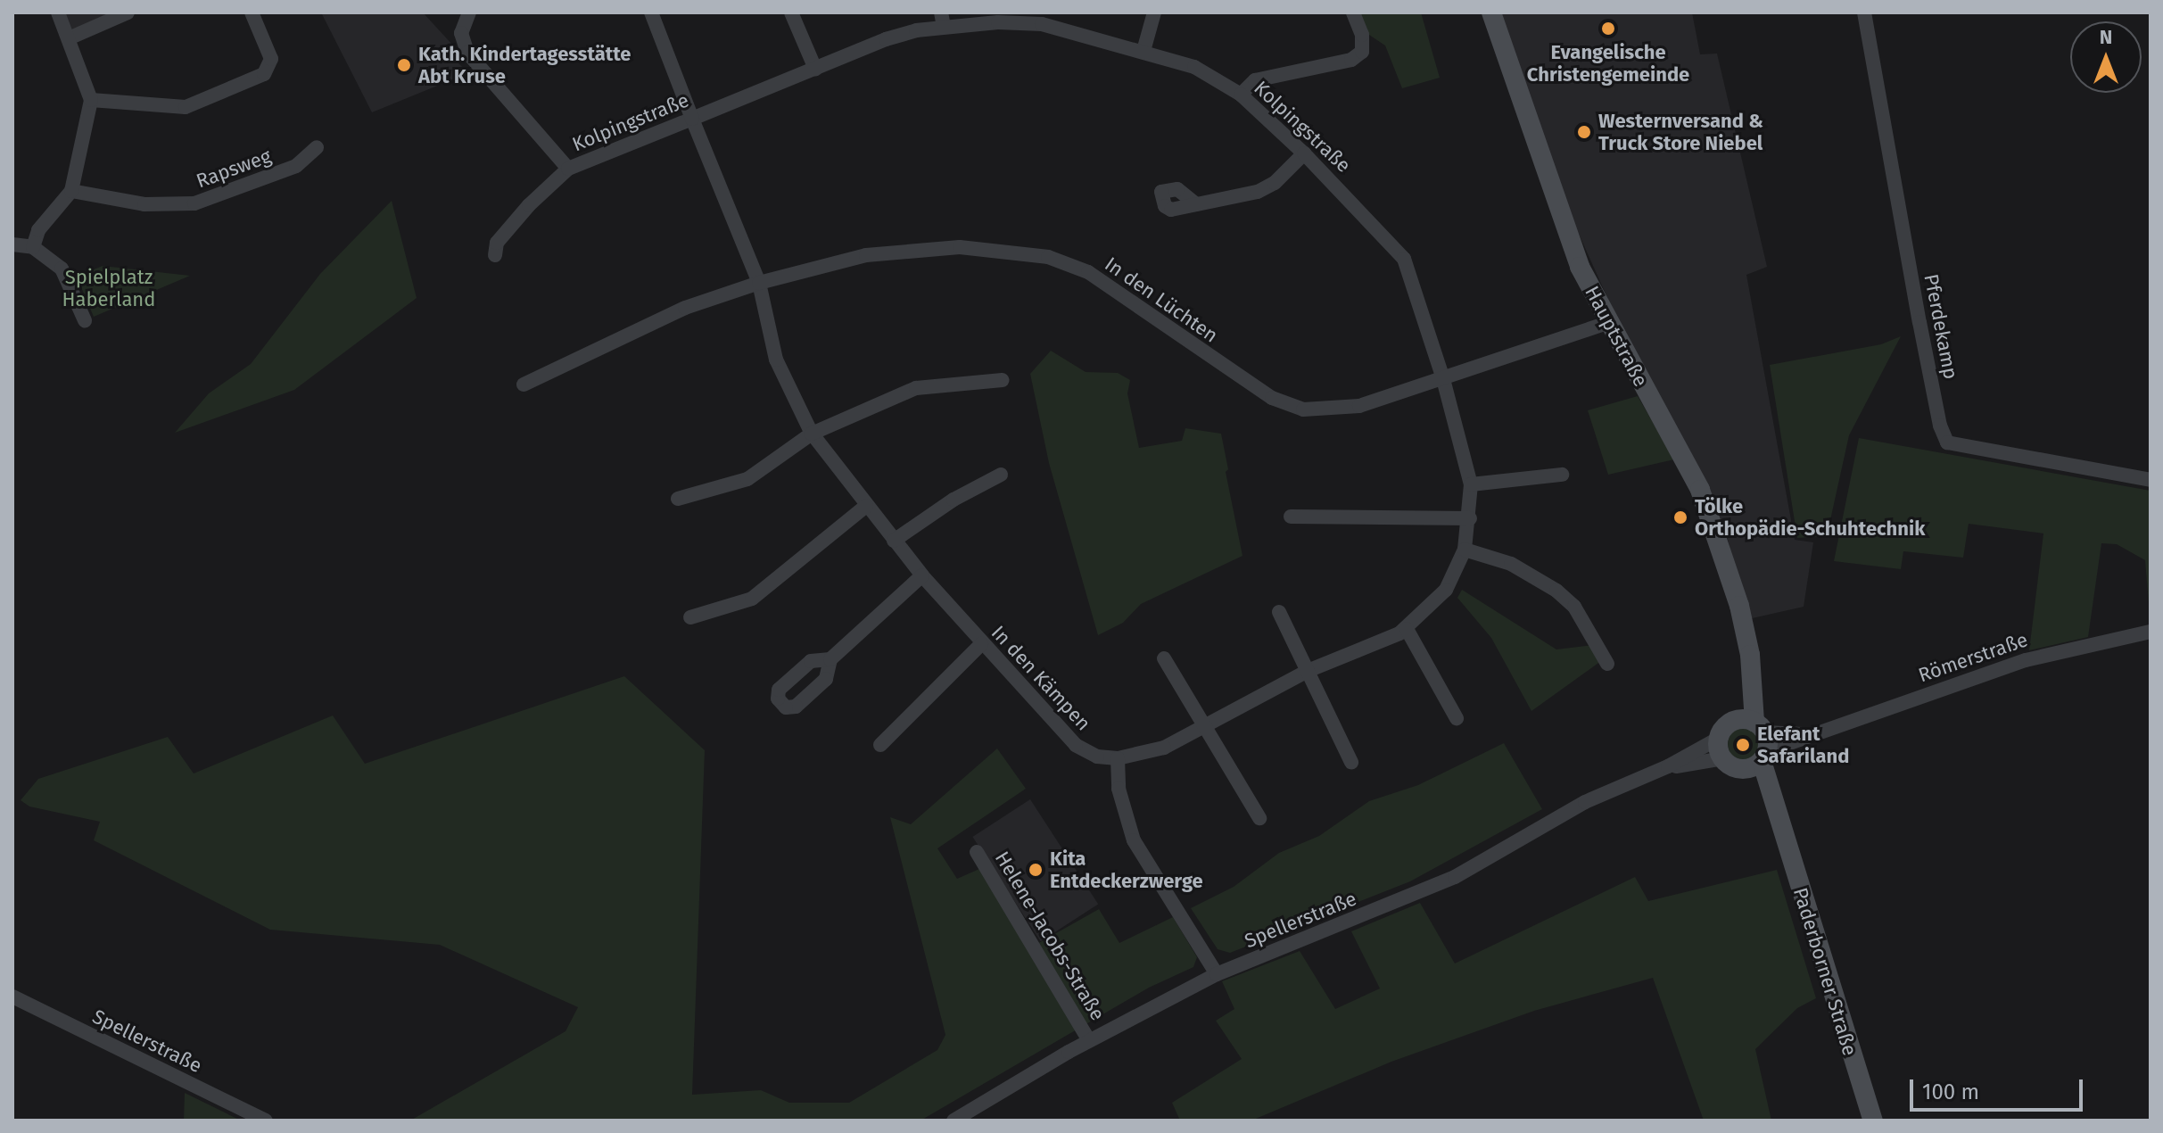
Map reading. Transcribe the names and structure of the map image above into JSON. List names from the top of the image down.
{
  "streets": {
    "main road": ["Hauptstraße", "Paderborner Straße"],
    "street": [
      "Kolpingstraße",
      "Rapsweg",
      "In den Lüchten",
      "Pferdekamp",
      "Römerstraße",
      "In den Kämpen",
      "Spellerstraße",
      "Helene-Jacobs-Straße"
    ]
  },
  "crossings": [
    ["Kolpingstraße", "In den Lüchten"],
    ["Kolpingstraße", "In den Kämpen"],
    ["In den Lüchten", "Hauptstraße"],
    ["In den Lüchten", "In den Kämpen"],
    ["Hauptstraße", "Römerstraße"],
    ["Hauptstraße", "Paderborner Straße"],
    ["Römerstraße", "Paderborner Straße"],
    ["Spellerstraße", "Helene-Jacobs-Straße"]
  ],
  "parks": ["Spielplatz Haberland"],
  "places": [
    "Evangelische Christengemeinde",
    "Kath. Kindertagesstätte Abt Kruse",
    "Westernversand & Truck Store Niebel",
    "Tölke Orthopädie-Schuhtechnik",
    "Elefant Safariland",
    "Kita Entdeckerzwerge"
  ],
  "scale_bar": "100 m",
  "north": "top"
}
